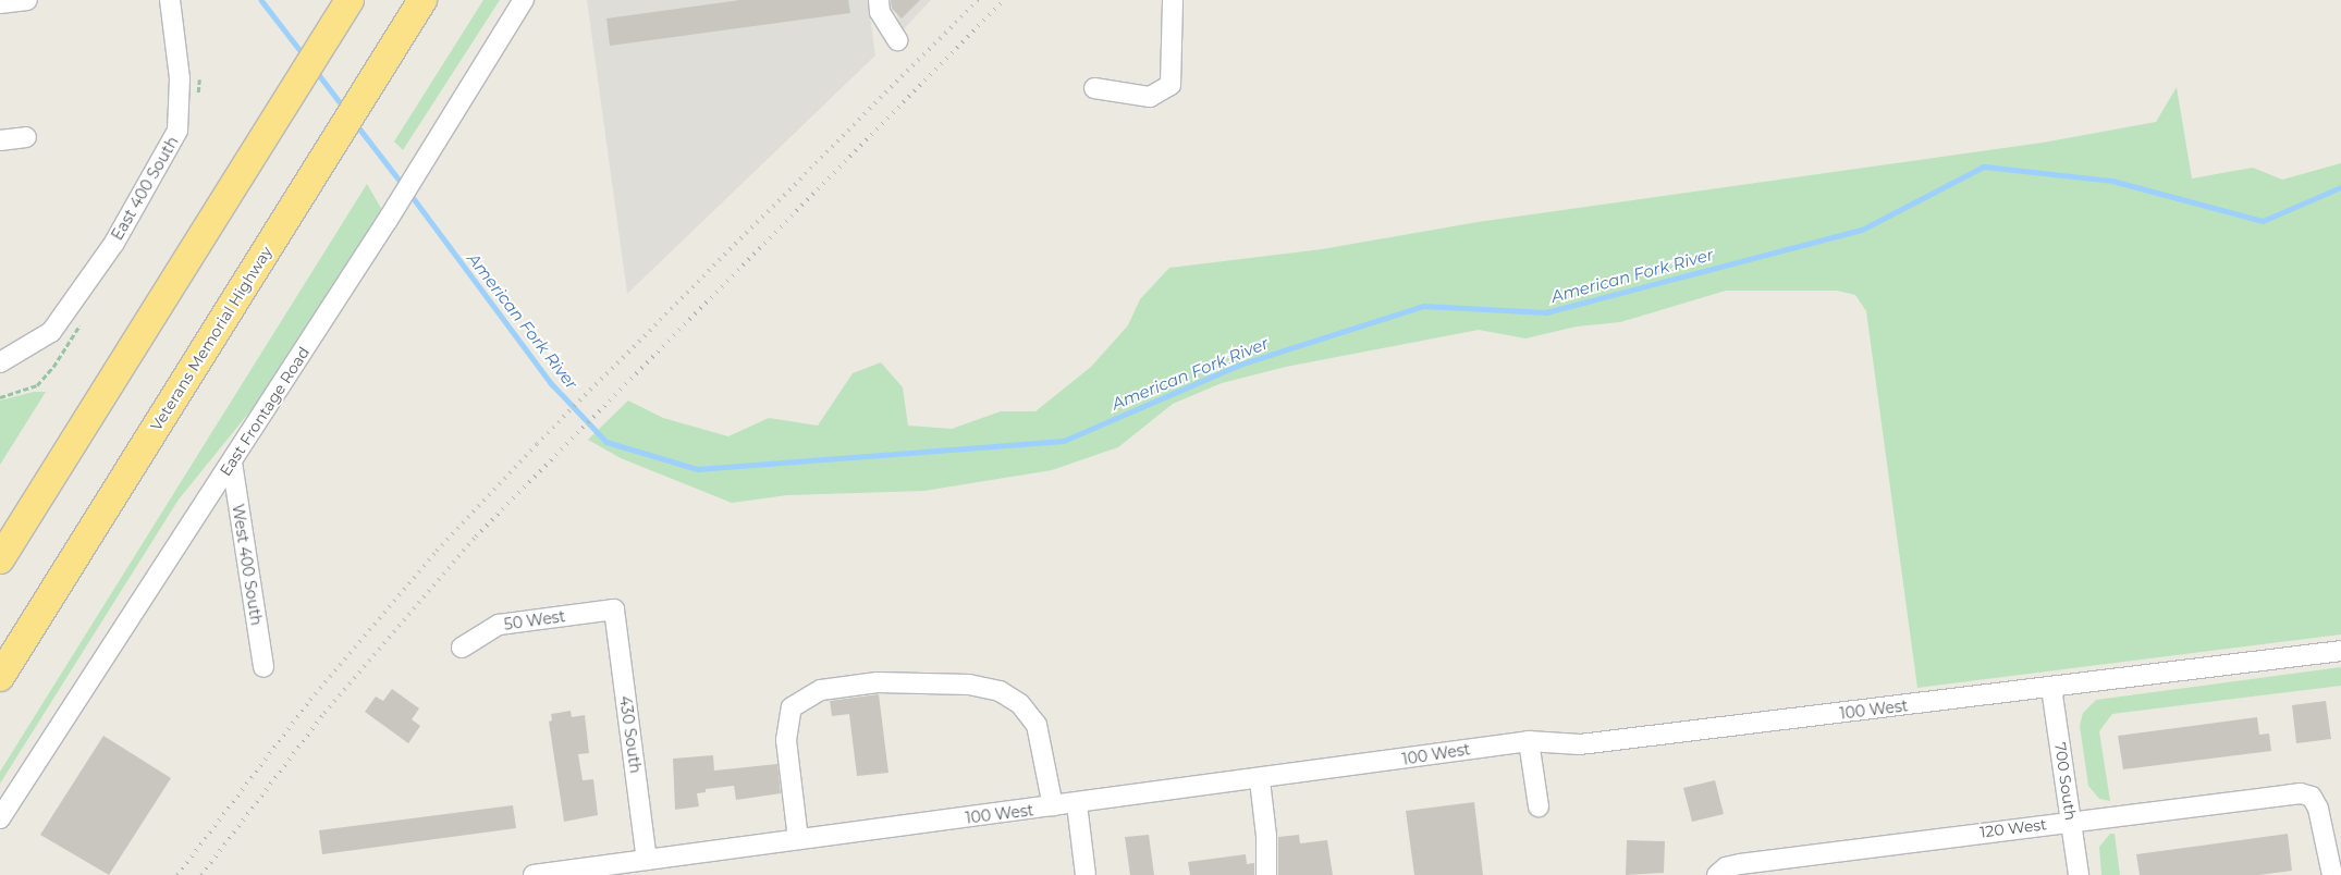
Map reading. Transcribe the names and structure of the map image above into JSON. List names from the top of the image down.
{
  "streets": {
    "highway": ["Veterans Memorial Highway"],
    "street": [
      "East 400 South",
      "East Frontage Road",
      "West 400 South",
      "50 West",
      "100 West",
      "430 South",
      "700 South",
      "120 West"
    ]
  },
  "crossings": [
    ["East Frontage Road", "West 400 South"],
    ["50 West", "430 South"],
    ["100 West", "430 South"],
    ["100 West", "700 South"],
    ["700 South", "120 West"]
  ],
  "water": ["American Fork River"]
}
